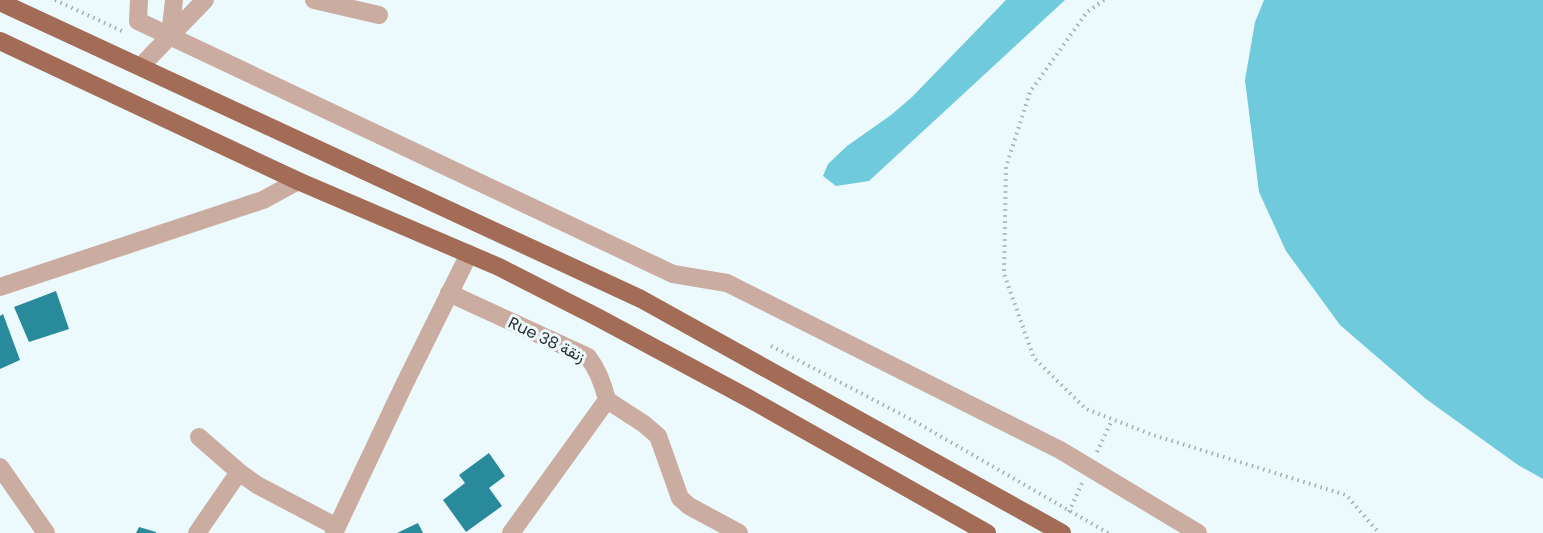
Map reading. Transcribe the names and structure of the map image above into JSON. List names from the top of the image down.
{
  "streets": {
    "street": ["Rue 38 زنقة"]
  }
}
